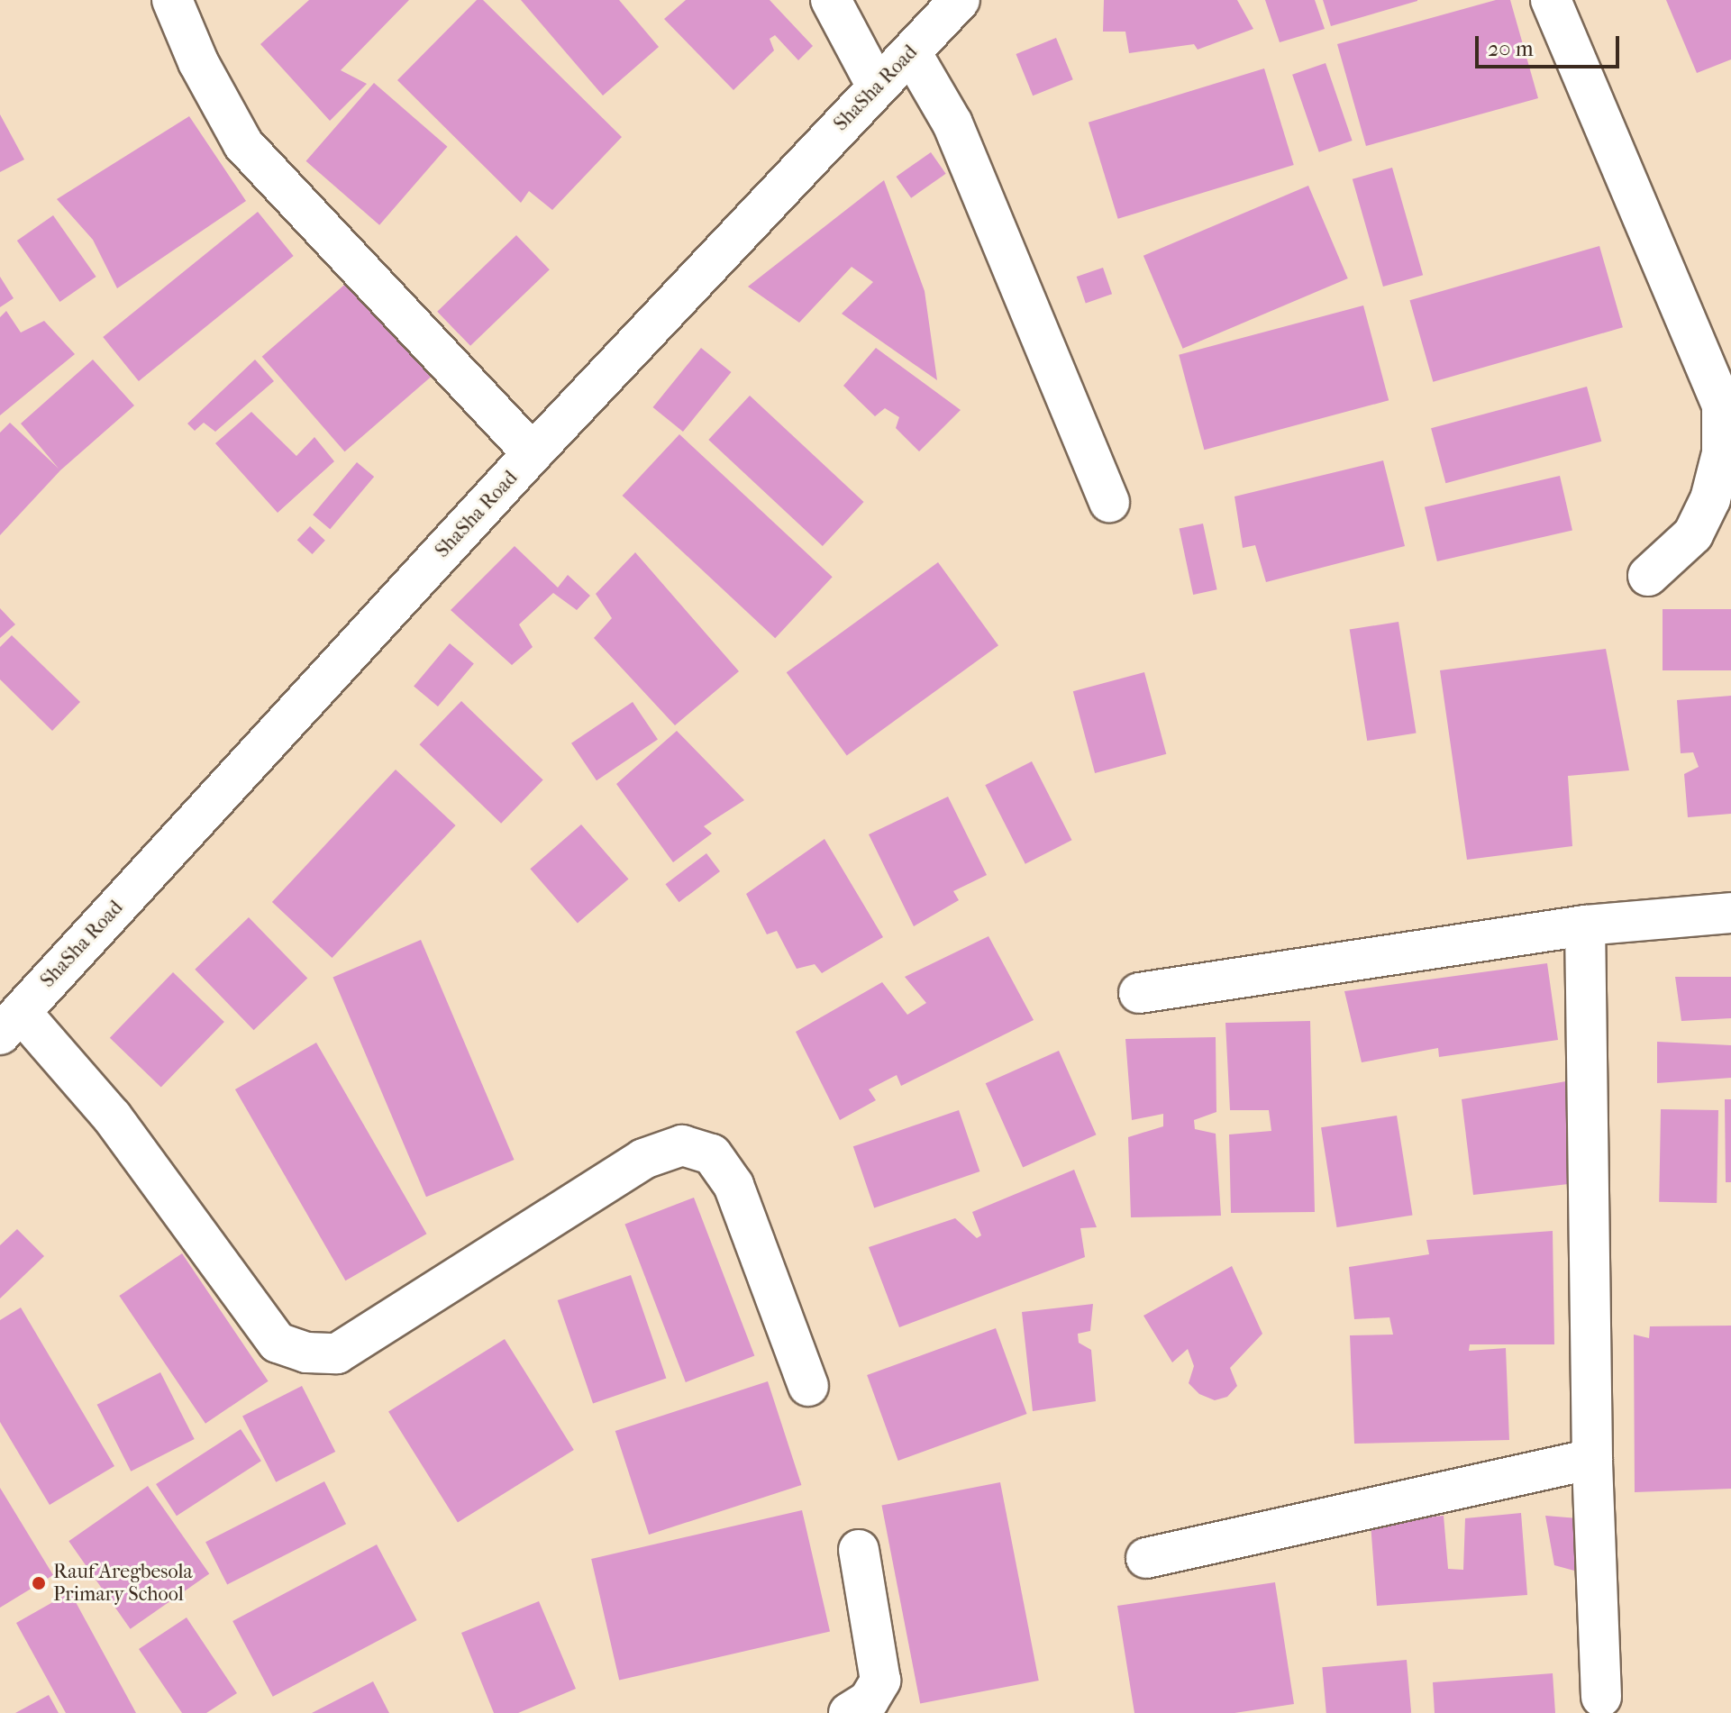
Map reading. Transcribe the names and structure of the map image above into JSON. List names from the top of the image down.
{
  "streets": {
    "street": ["ShaSha Road"]
  },
  "places": ["Rauf Aregbesola Primary School"],
  "scale_bar": "20 m"
}
